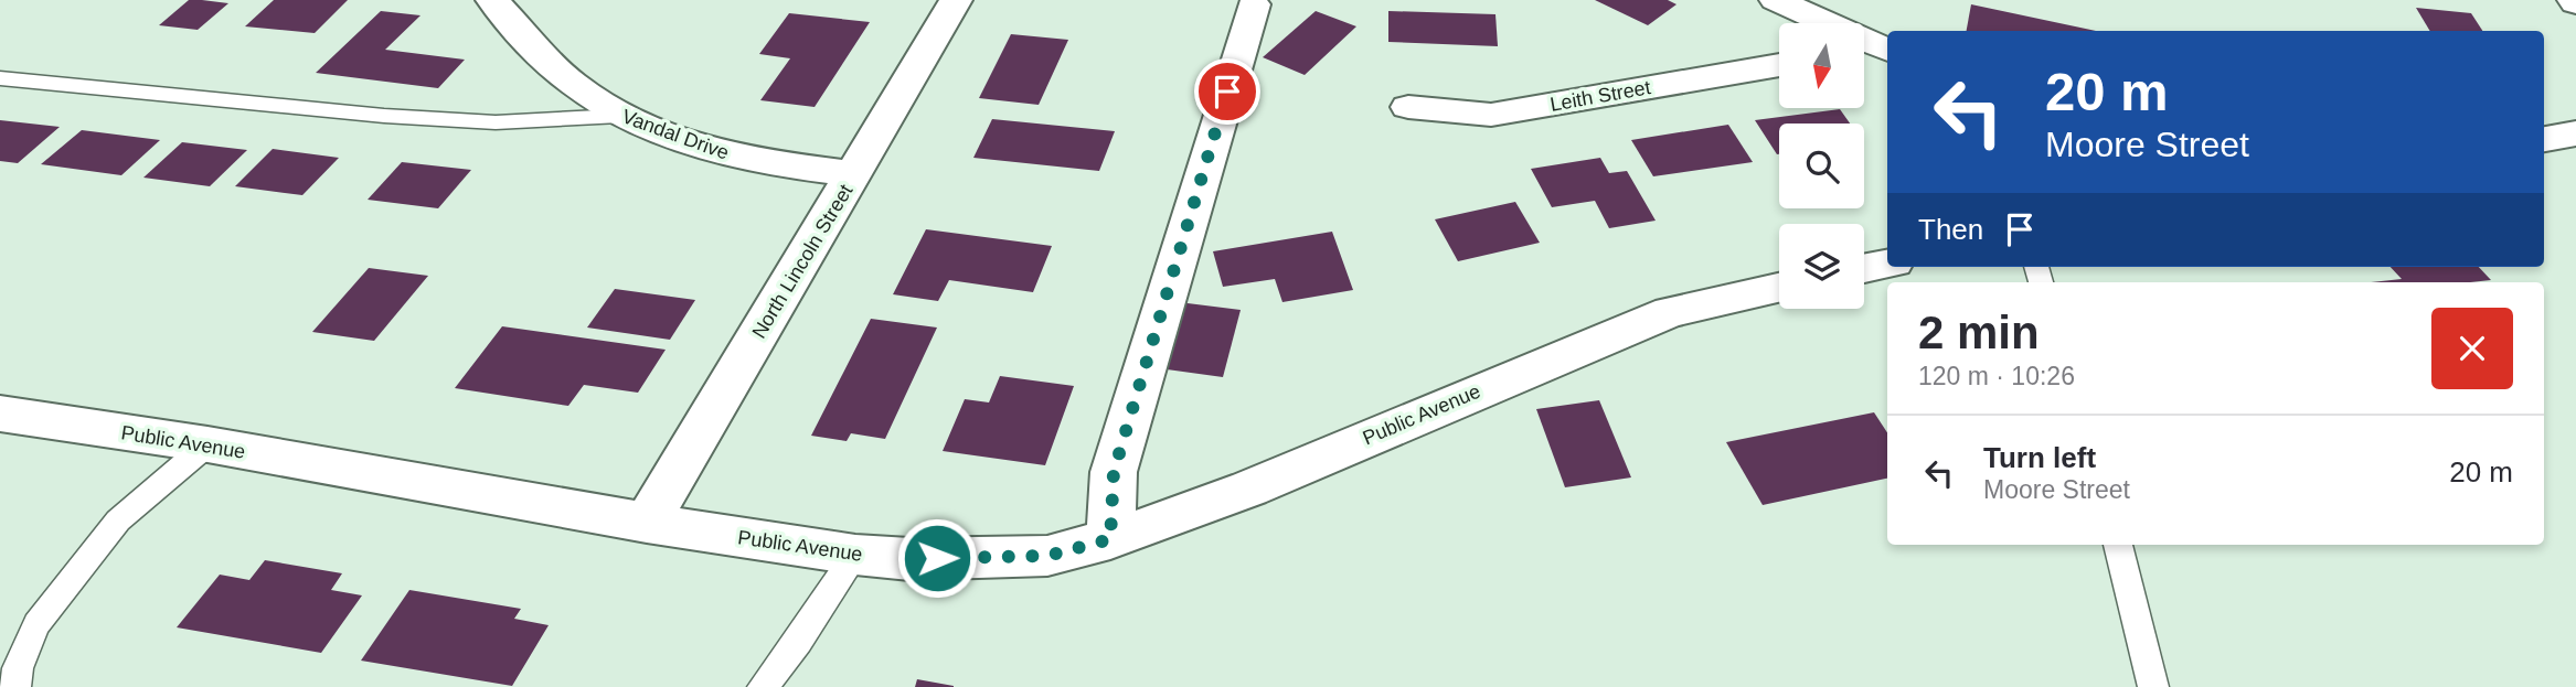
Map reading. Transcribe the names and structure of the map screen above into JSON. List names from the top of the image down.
{
  "streets": {
    "street": [
      "Leith Street",
      "Vandal Drive",
      "North Lincoln Street",
      "Public Avenue"
    ]
  },
  "crossings": [
    ["Vandal Drive", "North Lincoln Street"],
    ["North Lincoln Street", "Public Avenue"]
  ],
  "north": "bottom",
  "page": {
    "turn": ["20 m", "Moore Street"],
    "then": "Then",
    "heading": ["2 min", "120 m · 10:26"],
    "list": [
      {
        "name": "Turn left",
        "note": "Moore Street",
        "value": "20 m"
      }
    ]
  }
}
